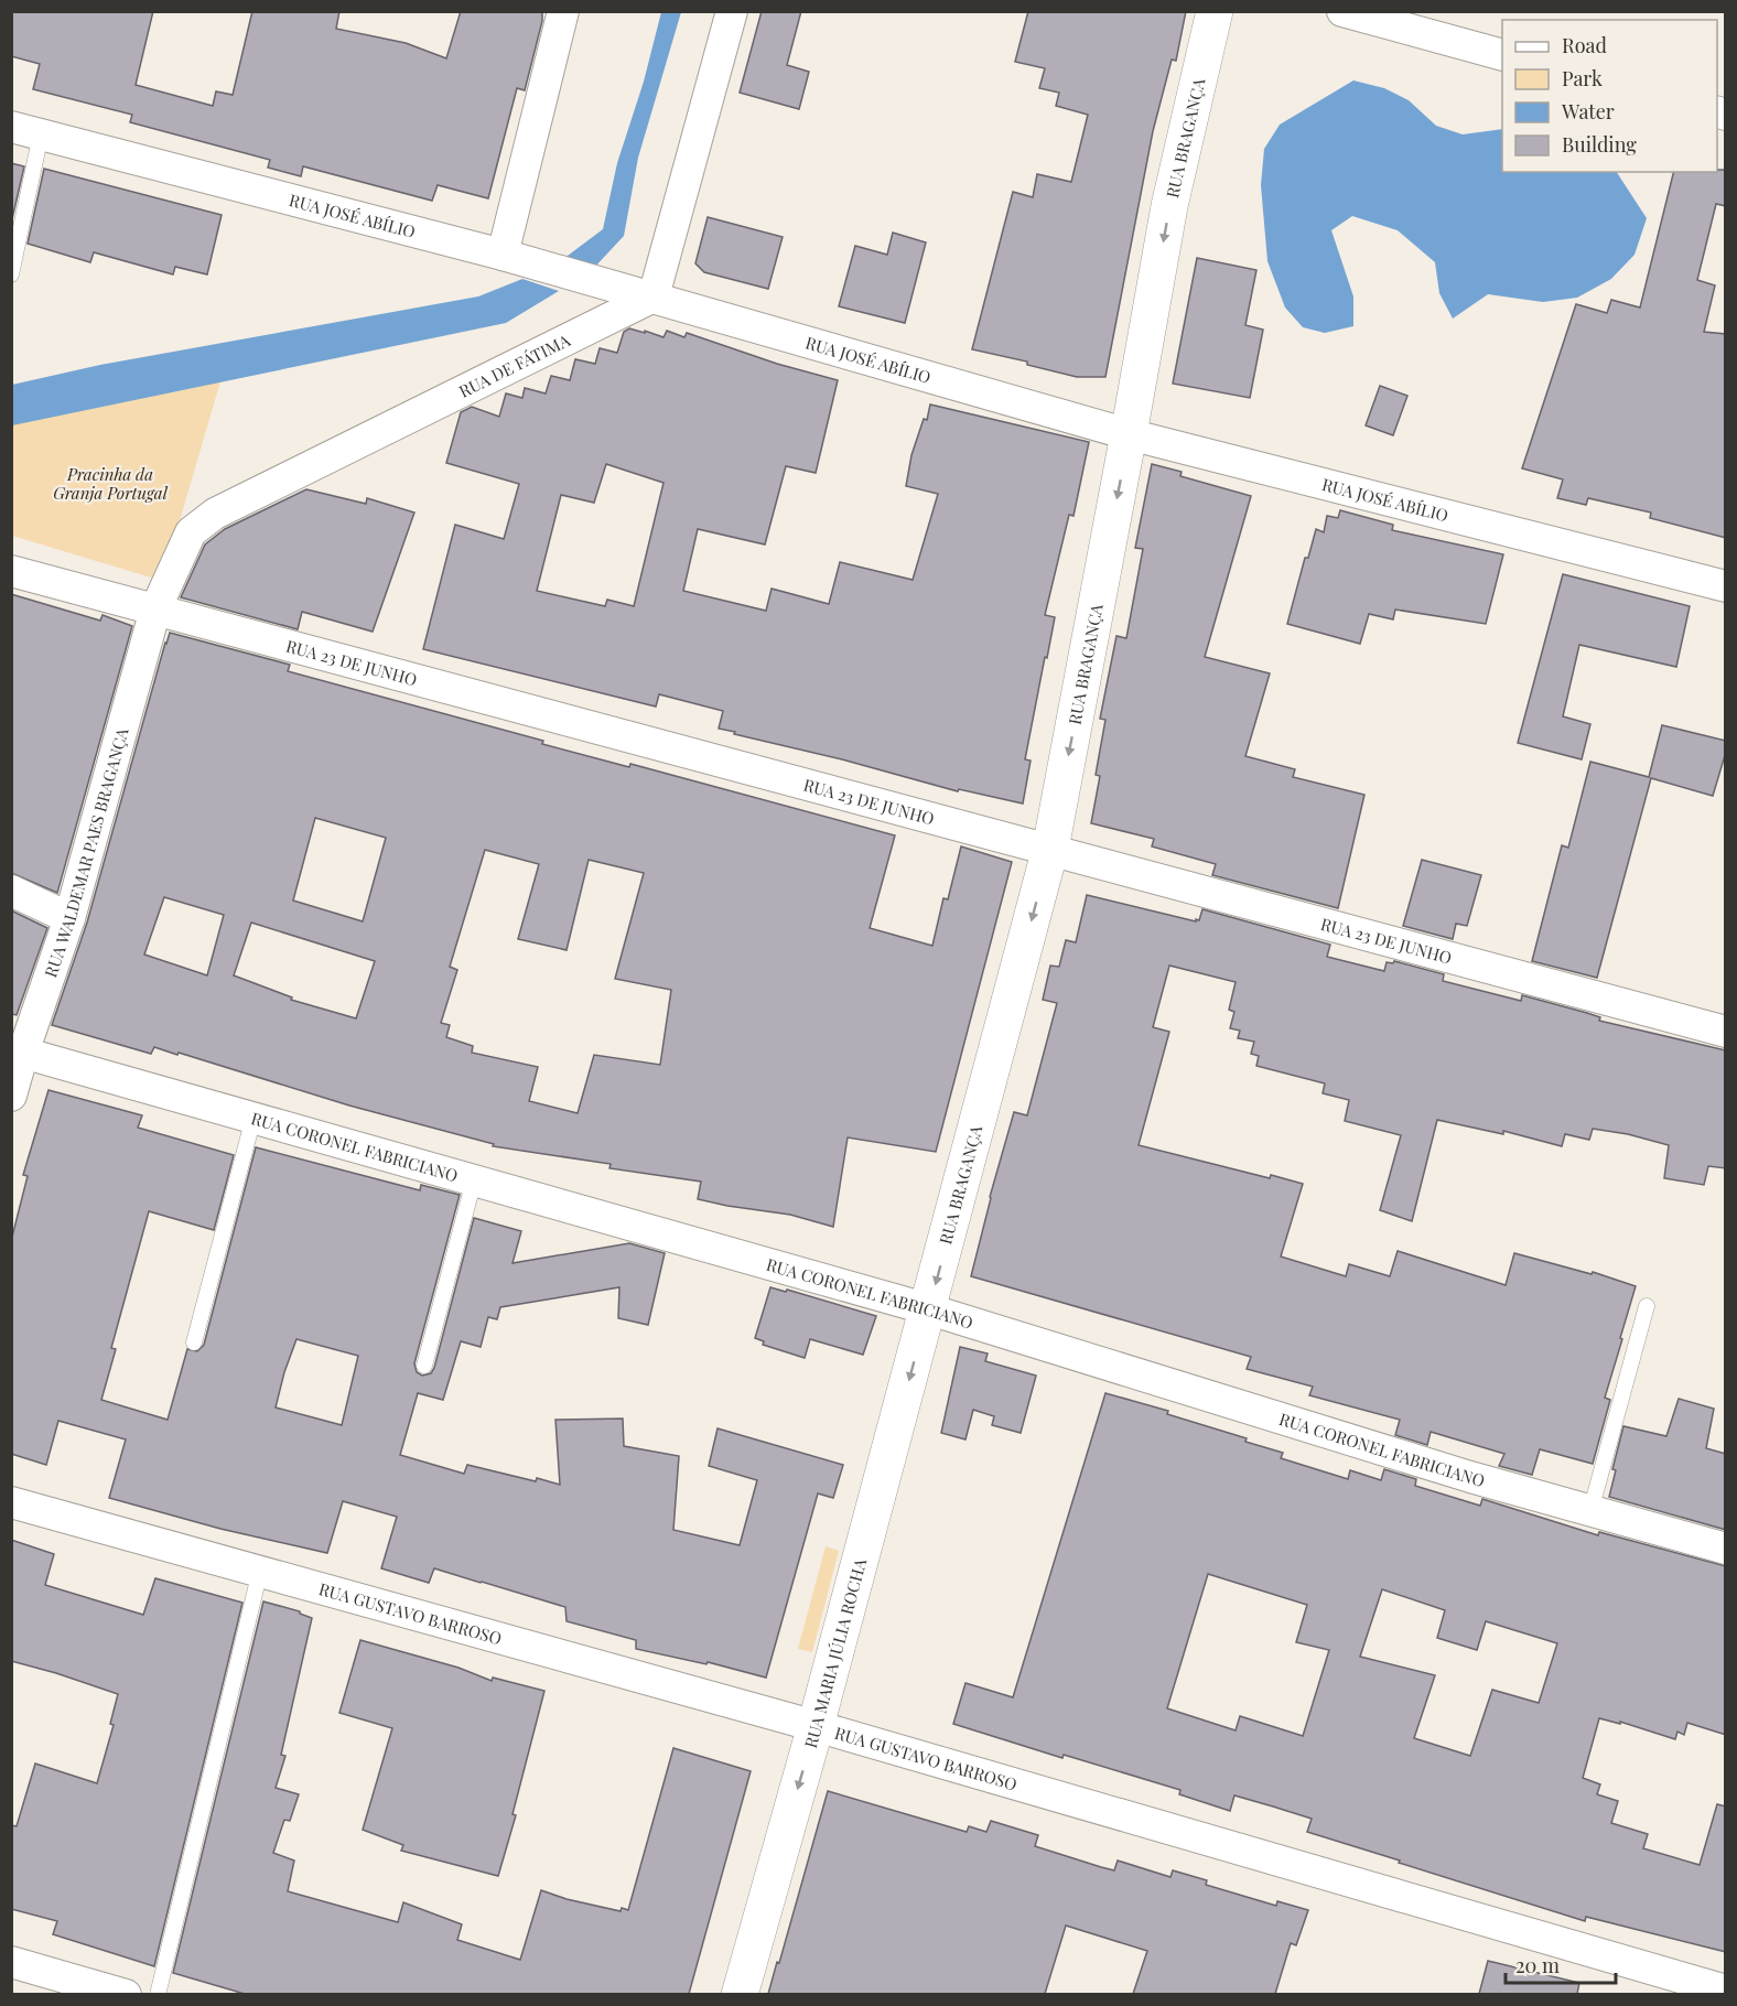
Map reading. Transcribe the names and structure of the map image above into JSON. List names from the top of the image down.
{
  "streets": {
    "street": [
      "RUA BRAGANÇA",
      "RUA JOSÉ ABÍLIO",
      "RUA DE FÁTIMA",
      "RUA 23 DE JUNHO",
      "RUA WALDEMAR PAES BRAGANÇA",
      "RUA CORONEL FABRICIANO",
      "RUA GUSTAVO BARROSO",
      "RUA MARIA JÚLIA ROCHA"
    ]
  },
  "crossings": [
    ["RUA BRAGANÇA", "RUA JOSÉ ABÍLIO"],
    ["RUA BRAGANÇA", "RUA 23 DE JUNHO"],
    ["RUA BRAGANÇA", "RUA CORONEL FABRICIANO"],
    ["RUA BRAGANÇA", "RUA MARIA JÚLIA ROCHA"],
    ["RUA JOSÉ ABÍLIO", "RUA DE FÁTIMA"],
    ["RUA DE FÁTIMA", "RUA 23 DE JUNHO"],
    ["RUA DE FÁTIMA", "RUA WALDEMAR PAES BRAGANÇA"],
    ["RUA 23 DE JUNHO", "RUA WALDEMAR PAES BRAGANÇA"],
    ["RUA WALDEMAR PAES BRAGANÇA", "RUA CORONEL FABRICIANO"],
    ["RUA CORONEL FABRICIANO", "RUA MARIA JÚLIA ROCHA"],
    ["RUA GUSTAVO BARROSO", "RUA MARIA JÚLIA ROCHA"]
  ],
  "one_way": ["RUA BRAGANÇA", "RUA MARIA JÚLIA ROCHA"],
  "parks": ["Pracinha da Granja Portugal"],
  "legend": [
    "Road",
    "Park",
    "Water",
    "Building"
  ],
  "scale_bar": "20 m"
}
